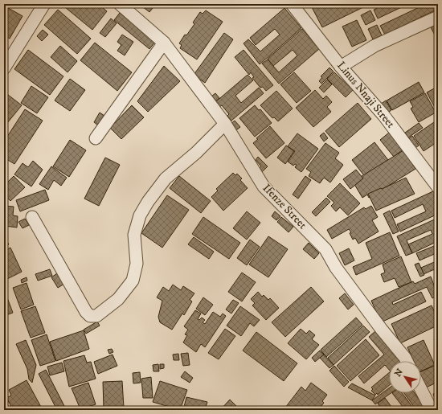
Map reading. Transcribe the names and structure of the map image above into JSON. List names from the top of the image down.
{
  "streets": {
    "street": ["Linus Nnaji Street", "Ifenze Street"]
  },
  "north": "top left"
}
